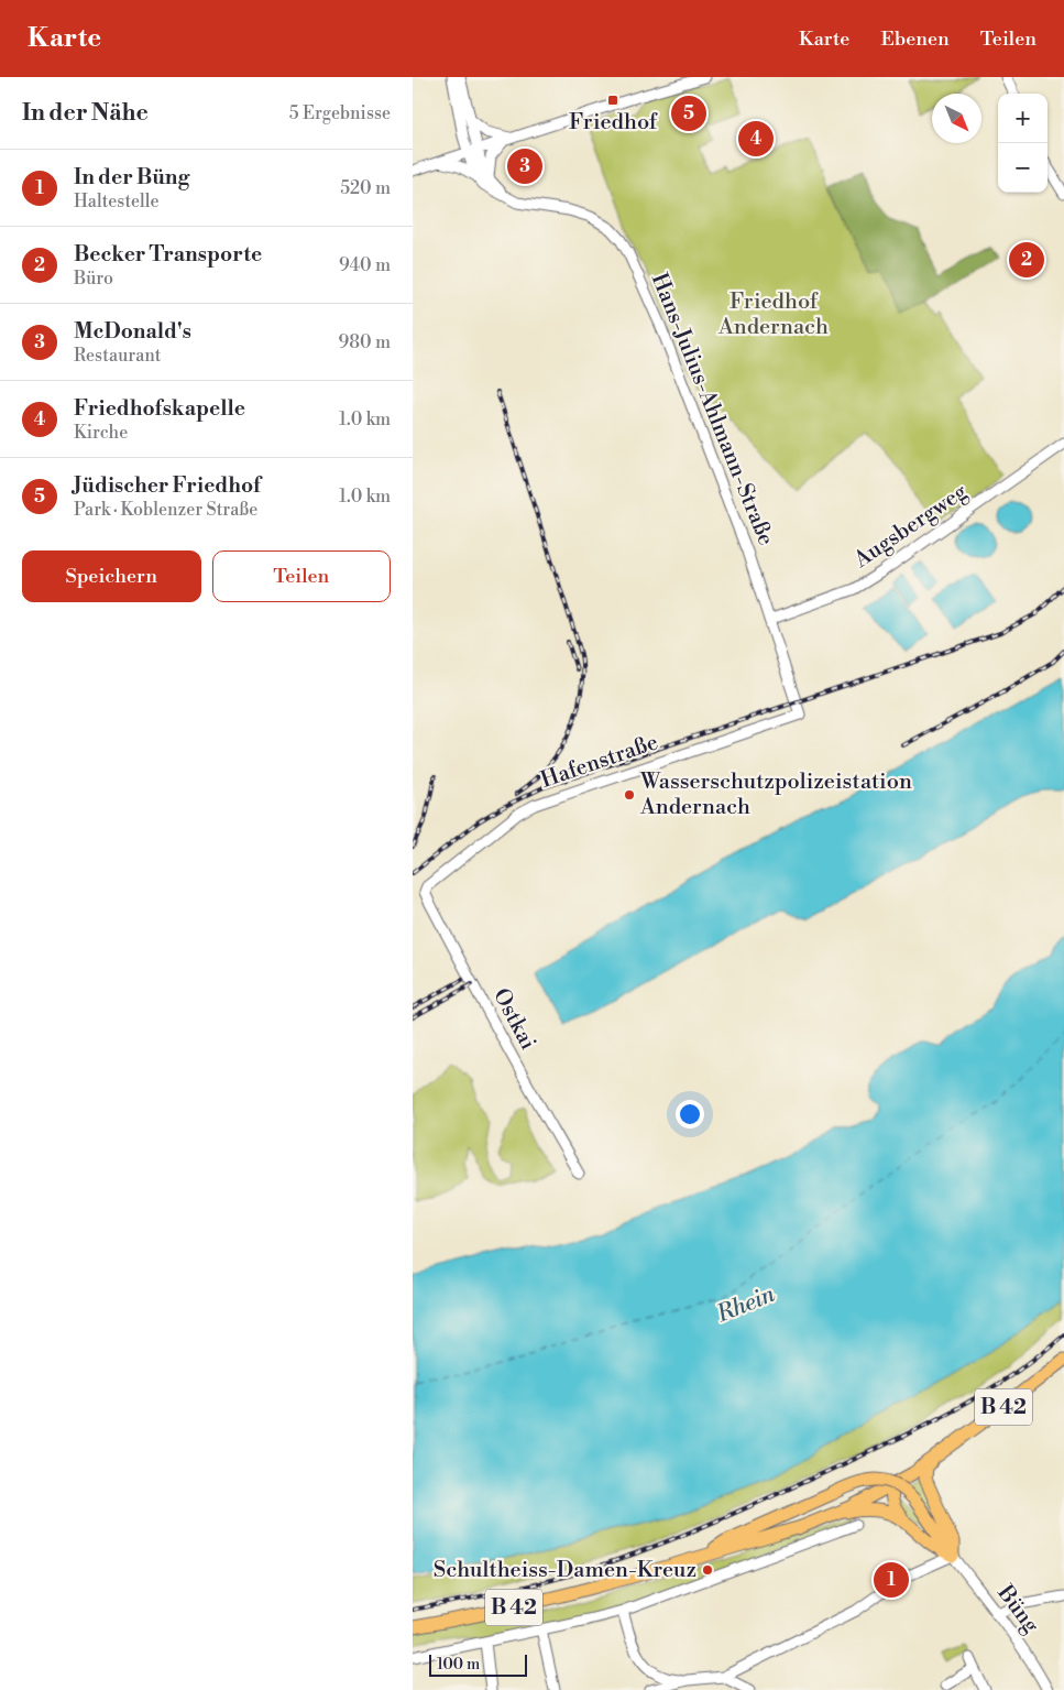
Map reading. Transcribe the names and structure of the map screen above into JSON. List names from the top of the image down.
{
  "streets": {
    "main road": ["B 42"],
    "street": [
      "Hans-Julius-Ahlmann-Straße",
      "Augsbergweg",
      "Hafenstraße",
      "Ostkai",
      "Büng"
    ]
  },
  "crossings": [
    ["Hans-Julius-Ahlmann-Straße", "Augsbergweg"],
    ["Hans-Julius-Ahlmann-Straße", "Hafenstraße"],
    ["Hafenstraße", "Ostkai"],
    ["B 42", "Büng"]
  ],
  "water": ["Rhein"],
  "parks": ["Friedhof Andernach"],
  "places": {
    "transit": ["Friedhof"],
    "other": ["Wasserschutzpolizeistation Andernach", "Schultheiss-Damen-Kreuz"]
  },
  "scale_bar": "100 m",
  "north": "bottom right",
  "page": {
    "header": "Karte",
    "nav": ["Karte", "Ebenen", "Teilen"],
    "heading": ["In der Nähe", "5 Ergebnisse"],
    "map_buttons": ["+", "−"],
    "pins": [
      "5",
      "4",
      "3",
      "2",
      "1"
    ],
    "list": [
      {
        "mark": "1",
        "name": "In der Büng",
        "note": "Haltestelle",
        "value": "520 m"
      },
      {
        "mark": "2",
        "name": "Becker Transporte",
        "note": "Büro",
        "value": "940 m"
      },
      {
        "mark": "3",
        "name": "McDonald's",
        "note": "Restaurant",
        "value": "980 m"
      },
      {
        "mark": "4",
        "name": "Friedhofskapelle",
        "note": "Kirche",
        "value": "1.0 km"
      },
      {
        "mark": "5",
        "name": "Jüdischer Friedhof",
        "note": "Park · Koblenzer Straße",
        "value": "1.0 km"
      }
    ],
    "buttons": ["Speichern", "Teilen"],
    "scale": "100 m"
  }
}
